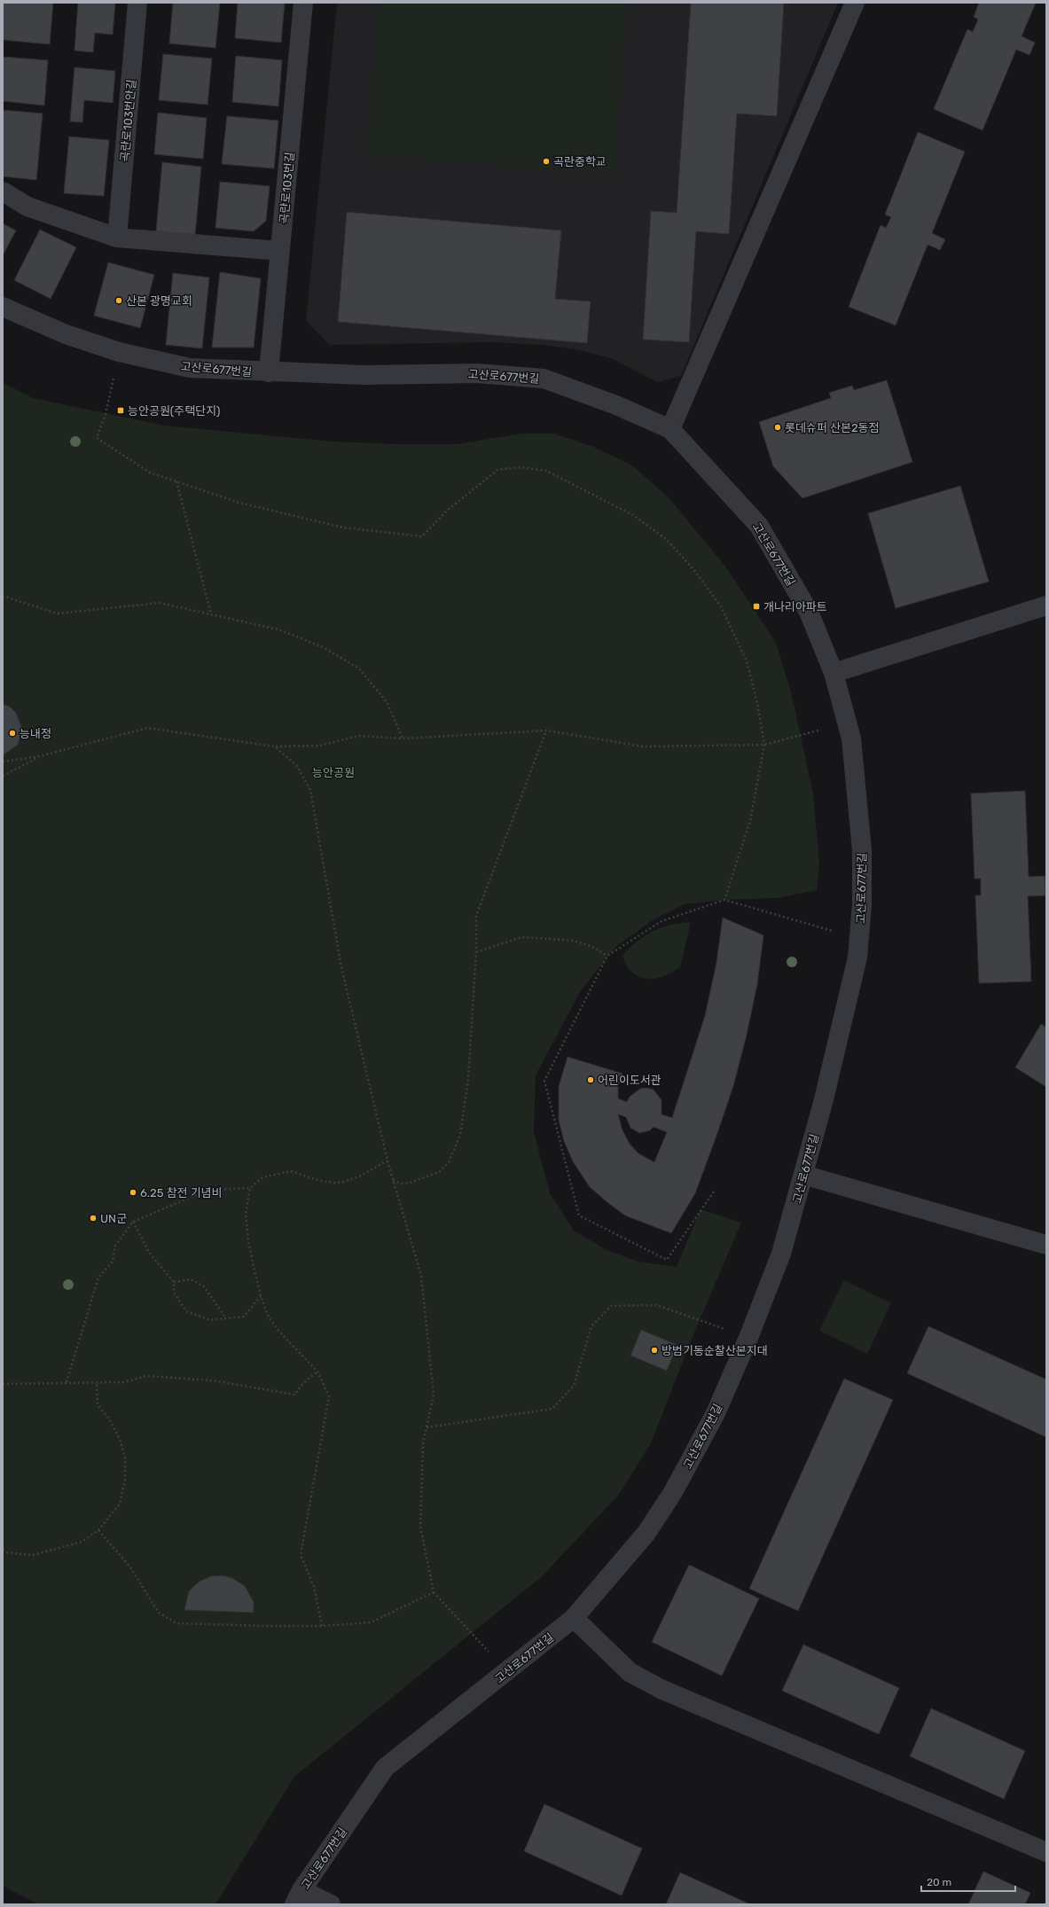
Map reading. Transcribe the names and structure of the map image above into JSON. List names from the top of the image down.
{
  "streets": {
    "street": ["곡란로103번안길", "곡란로103번길", "고산로677번길"]
  },
  "crossings": [
    ["곡란로103번길", "고산로677번길"]
  ],
  "parks": ["능안공원"],
  "places": {
    "other": [
      "곡란중학교",
      "산본 광명교회",
      "롯데슈퍼 산본2동점",
      "능내정",
      "어린이도서관",
      "6.25 참전 기념비",
      "UN군",
      "방범기동순찰산본지대"
    ],
    "transit": ["능안공원(주택단지)", "개나리아파트"]
  },
  "scale_bar": "20 m"
}
